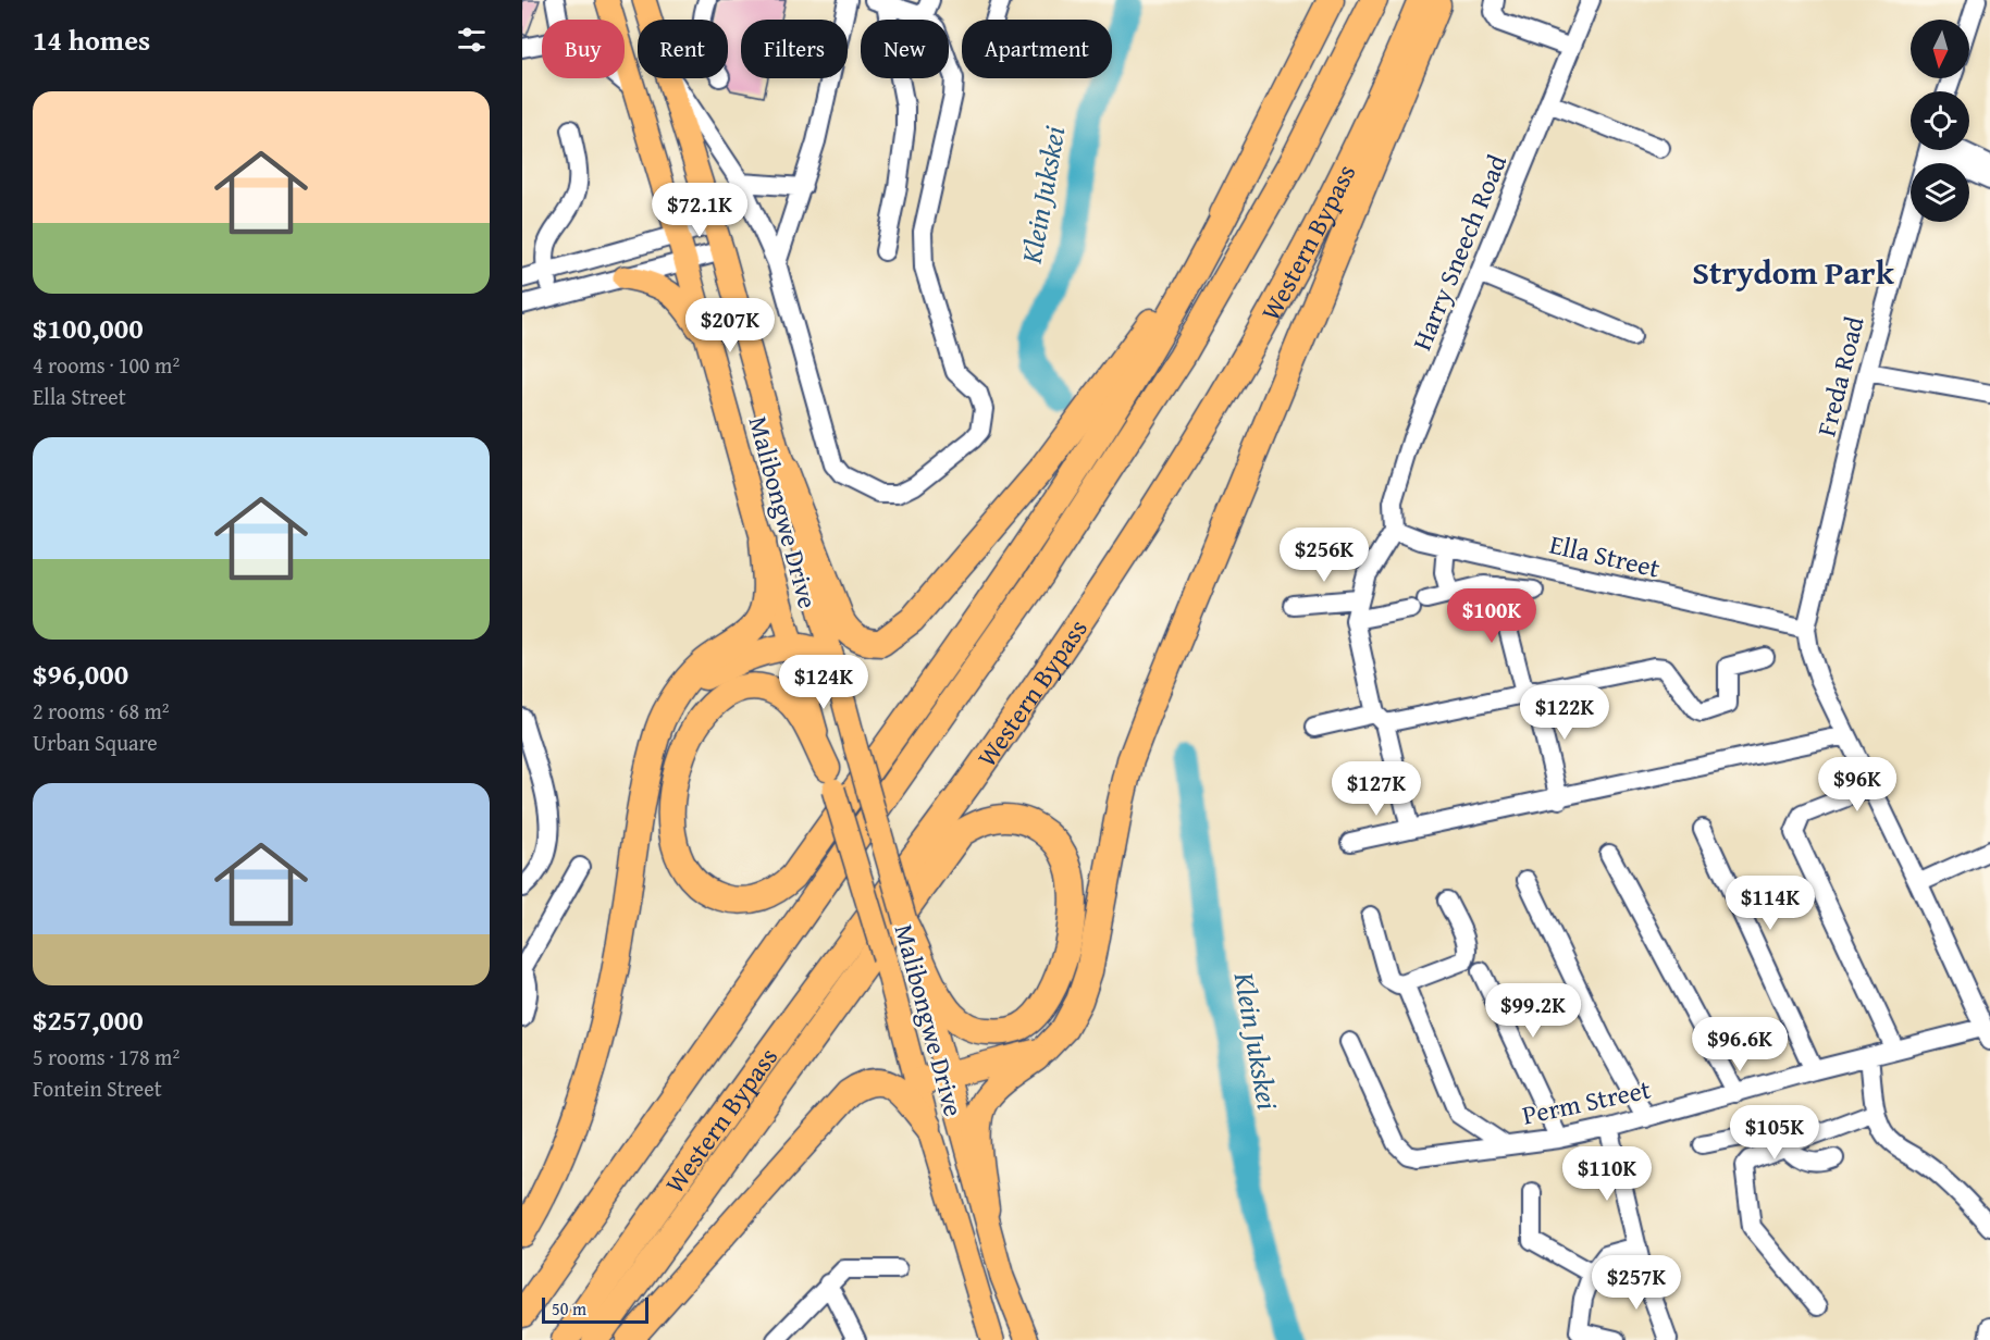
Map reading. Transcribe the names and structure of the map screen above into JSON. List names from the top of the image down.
{
  "streets": {
    "highway": ["Western Bypass"],
    "main road": ["Malibongwe Drive"],
    "street": [
      "Harry Sneech Road",
      "Freda Road",
      "Ella Street",
      "Perm Street"
    ]
  },
  "crossings": [
    ["Harry Sneech Road", "Ella Street"],
    ["Freda Road", "Ella Street"]
  ],
  "districts": ["Strydom Park"],
  "water": ["Klein Jukskei"],
  "scale_bar": "50 m",
  "north": "bottom",
  "page": {
    "heading": "14 homes",
    "chip": [
      "Buy",
      "Rent",
      "Filters",
      "New",
      "Apartment"
    ],
    "list": [
      {
        "name": "$100,000",
        "note": "4 rooms · 100 m² · Ella Street"
      },
      {
        "name": "$96,000",
        "note": "2 rooms · 68 m² · Urban Square"
      },
      {
        "name": "$257,000",
        "note": "5 rooms · 178 m² · Fontein Street"
      }
    ],
    "price": [
      "$72.1K",
      "$207K",
      "$256K",
      "$100K",
      "$124K",
      "$122K",
      "$96K",
      "$127K",
      "$114K",
      "$99.2K",
      "$96.6K",
      "$105K",
      "$110K",
      "$257K"
    ],
    "scale": "50 m"
  }
}
